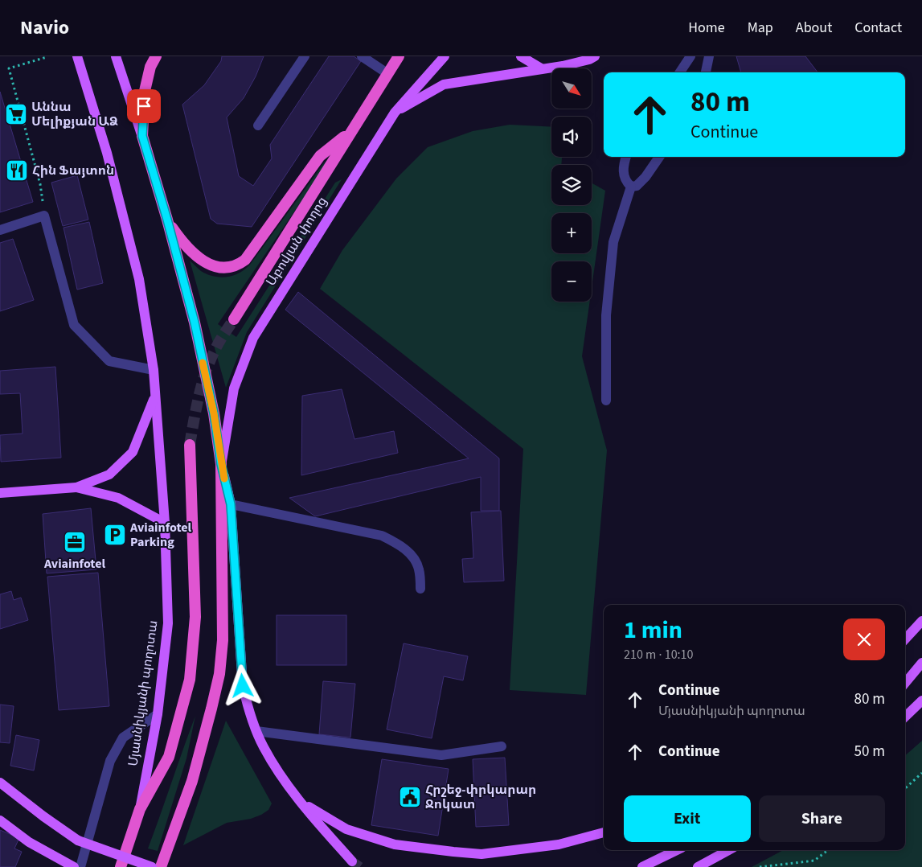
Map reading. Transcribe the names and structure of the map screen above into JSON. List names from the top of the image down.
{
  "streets": {
    "highway": ["Աբովյան փողոց", "Մյասնիկյանի պողոտա"]
  },
  "places": {
    "supermarket": ["Աննա Մելիքյան ԱՁ"],
    "restaurant": ["Հին Ֆայտոն"],
    "parking": ["Aviainfotel Parking"],
    "office": ["Aviainfotel"],
    "public building": ["Հրշեջ-փրկարար Ջոկատ"]
  },
  "north": "bottom right",
  "page": {
    "header": "Navio",
    "nav": [
      "Home",
      "Map",
      "About",
      "Contact"
    ],
    "map_buttons": ["+", "−"],
    "turn": ["80 m", "Continue"],
    "heading": ["1 min", "210 m · 10:10"],
    "list": [
      {
        "name": "Continue",
        "note": "Մյասնիկյանի պողոտա",
        "value": "80 m"
      },
      {
        "name": "Continue",
        "value": "50 m"
      }
    ],
    "buttons": ["Exit", "Share"]
  }
}
